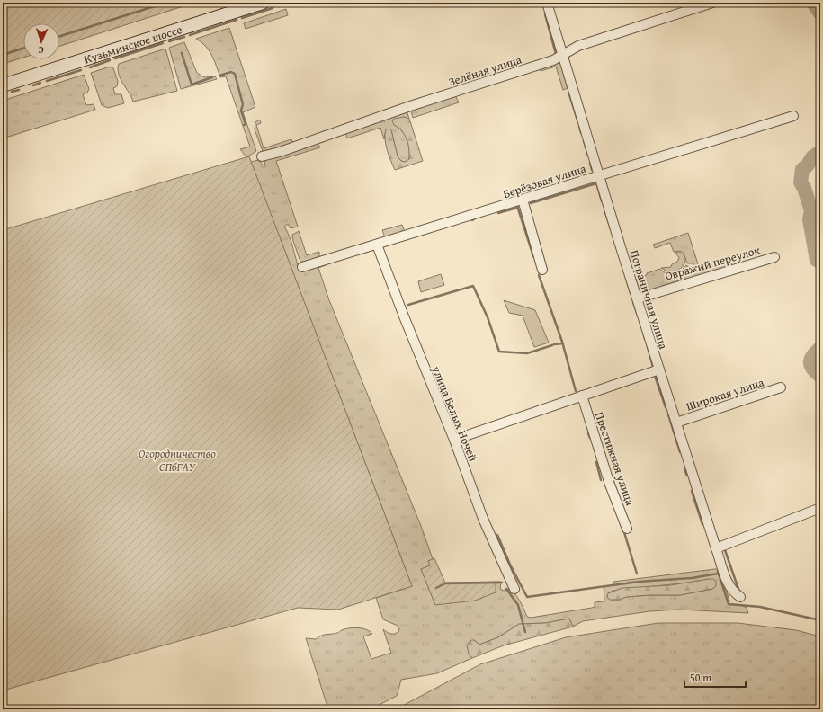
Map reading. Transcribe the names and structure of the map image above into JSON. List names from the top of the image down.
{
  "streets": {
    "main road": ["Кузьминское шоссе"],
    "street": [
      "Зелёная улица",
      "Берёзовая улица",
      "Овражий переулок",
      "Пограничная улица",
      "Широкая улица",
      "улица Белых Ночей",
      "Престижная улица"
    ]
  },
  "crossings": [
    ["Зелёная улица", "Пограничная улица"],
    ["Берёзовая улица", "Пограничная улица"],
    ["Берёзовая улица", "улица Белых Ночей"],
    ["Овражий переулок", "Пограничная улица"],
    ["Пограничная улица", "Широкая улица"]
  ],
  "parks": ["Огородничество СПбГАУ"],
  "scale_bar": "50 m",
  "north": "bottom"
}
